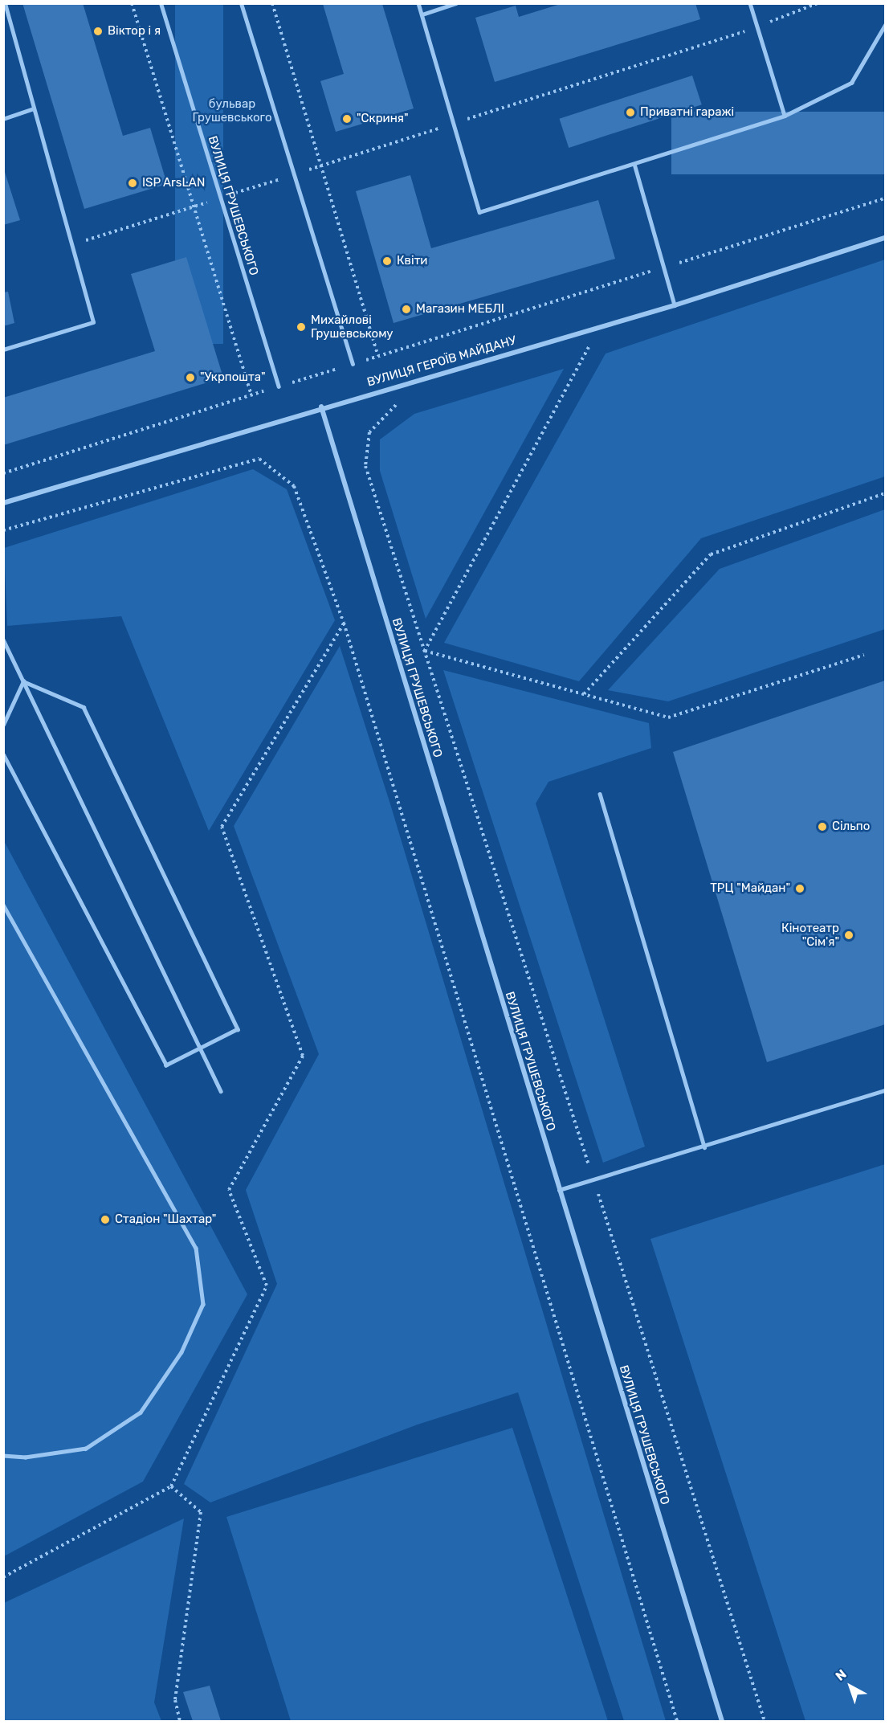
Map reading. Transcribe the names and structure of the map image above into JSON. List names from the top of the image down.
{
  "streets": {
    "street": ["ВУЛИЦЯ ГРУШЕВСЬКОГО", "ВУЛИЦЯ ГЕРОЇВ МАЙДАНУ"]
  },
  "crossings": [
    ["ВУЛИЦЯ ГРУШЕВСЬКОГО", "ВУЛИЦЯ ГЕРОЇВ МАЙДАНУ"]
  ],
  "parks": ["бульвар Грушевського"],
  "places": [
    "Віктор і я",
    "Приватні гаражі",
    "\"Скриня\"",
    "ISP ArsLAN",
    "Квіти",
    "Магазин МЕБЛІ",
    "Михайлові Грушевському",
    "\"Укрпошта\"",
    "Сільпо",
    "ТРЦ \"Майдан\"",
    "Кінотеатр \"Сім'я\"",
    "Стадіон \"Шахтар\""
  ],
  "north": "top left"
}
